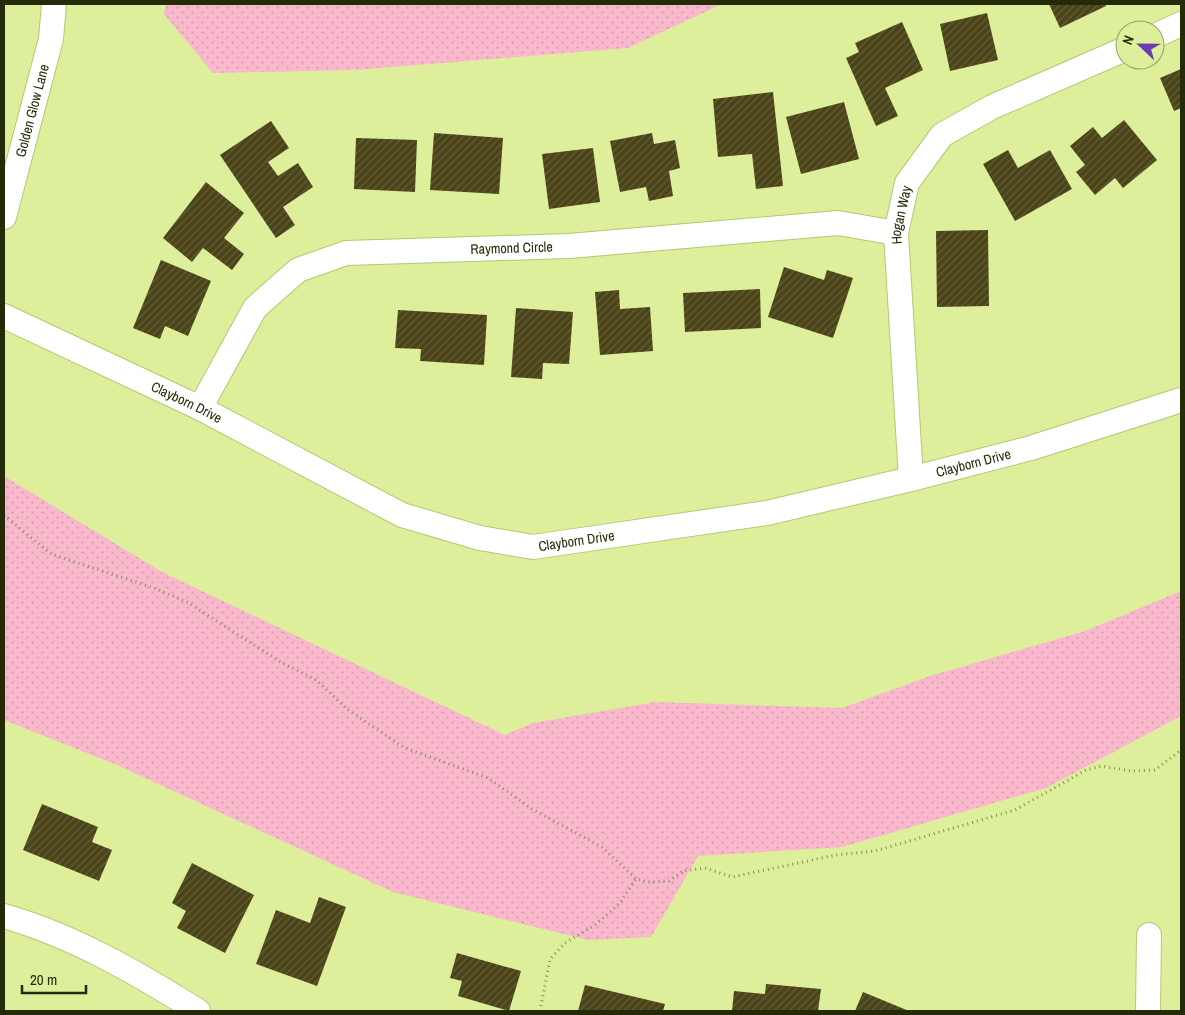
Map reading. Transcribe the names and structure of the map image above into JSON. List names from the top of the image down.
{
  "streets": {
    "street": [
      "Golden Glow Lane",
      "Hogan Way",
      "Raymond Circle",
      "Clayborn Drive"
    ]
  },
  "crossings": [
    ["Hogan Way", "Raymond Circle"],
    ["Hogan Way", "Clayborn Drive"],
    ["Raymond Circle", "Clayborn Drive"]
  ],
  "scale_bar": "20 m",
  "north": "left"
}
